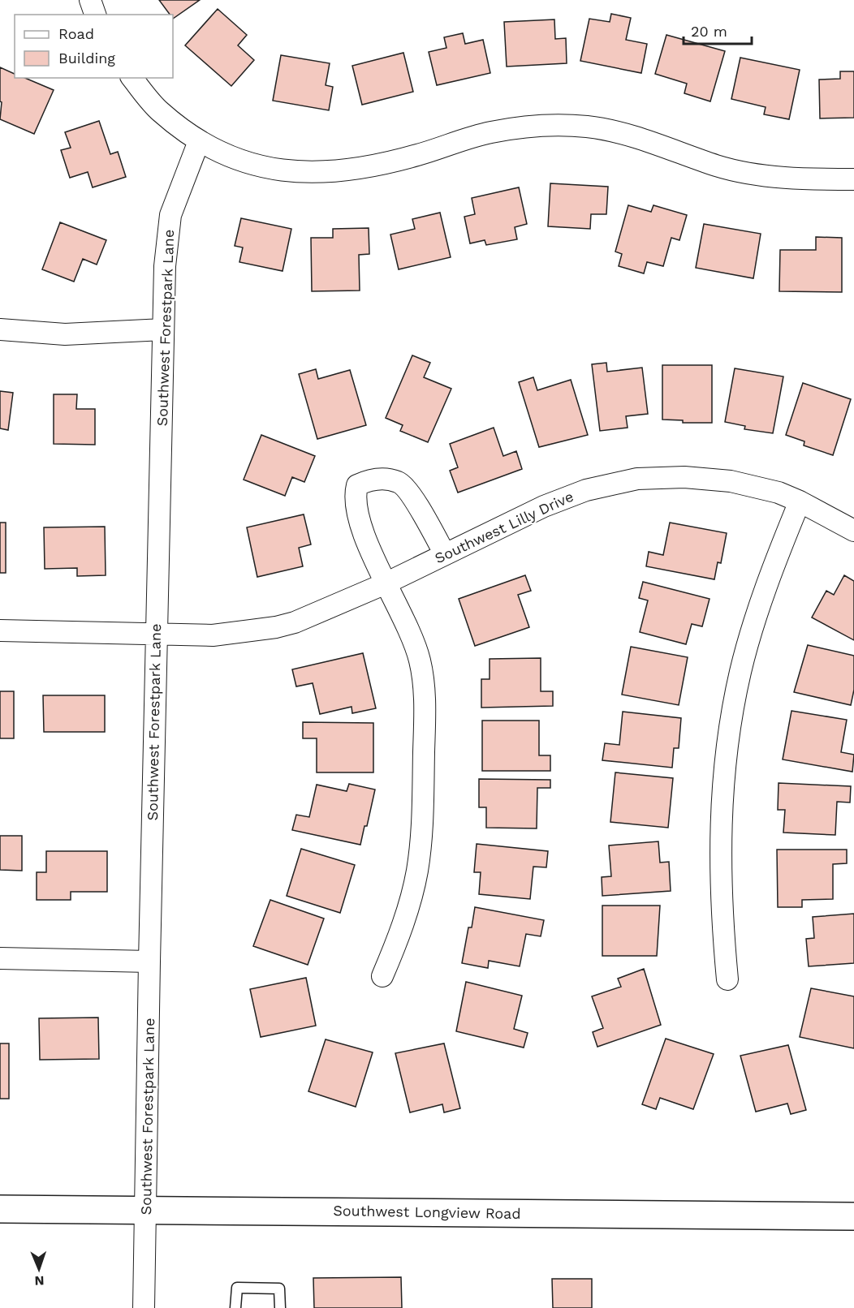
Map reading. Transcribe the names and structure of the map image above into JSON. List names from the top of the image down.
{
  "streets": {
    "street": ["Southwest Forestpark Lane", "Southwest Lilly Drive", "Southwest Longview Road"]
  },
  "crossings": [
    ["Southwest Forestpark Lane", "Southwest Lilly Drive"],
    ["Southwest Forestpark Lane", "Southwest Longview Road"]
  ],
  "legend": ["Road", "Building"],
  "scale_bar": "20 m",
  "north": "bottom"
}
